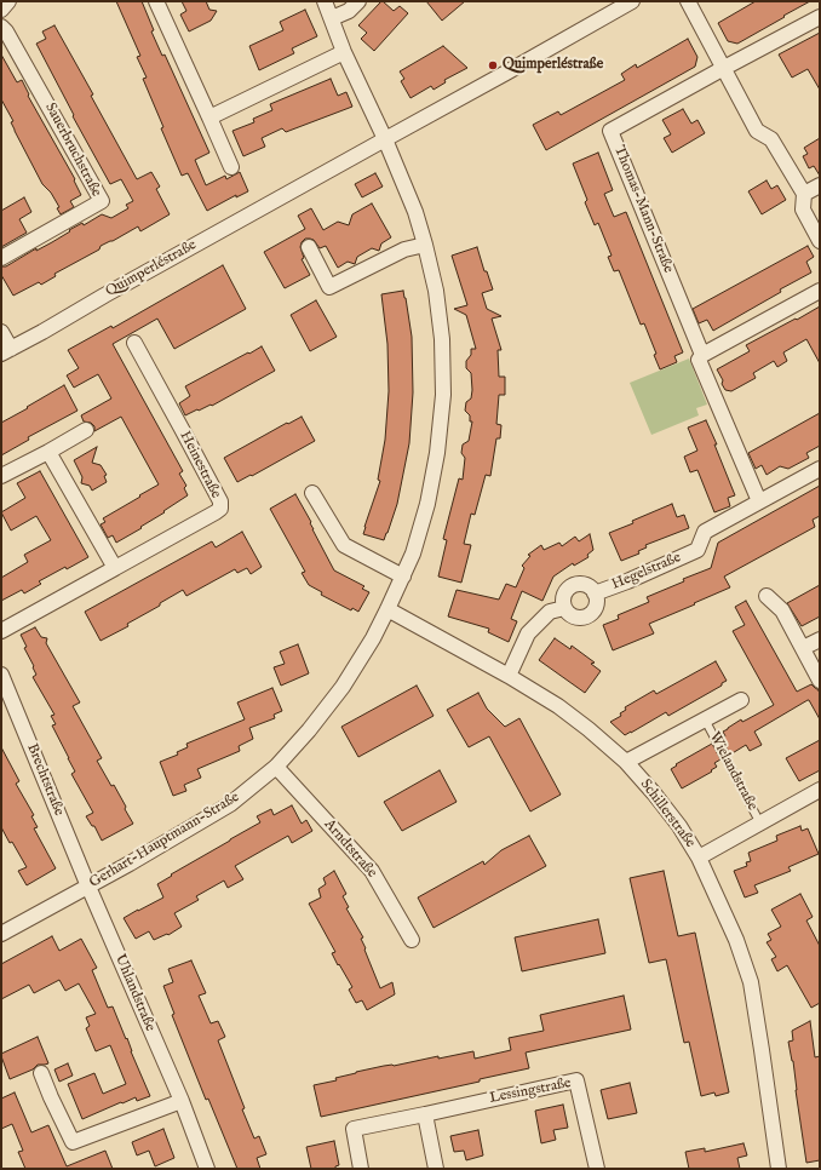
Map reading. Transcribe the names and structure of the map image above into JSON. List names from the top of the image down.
{
  "streets": {
    "street": [
      "Sauerbruchstraße",
      "Thomas-Mann-Straße",
      "Quimperléstraße",
      "Heinestraße",
      "Hegelstraße",
      "Wielandstraße",
      "Brechtstraße",
      "Schillerstraße",
      "Gerhart-Hauptmann-Straße",
      "Arndtstraße",
      "Uhlandstraße",
      "Lessingstraße"
    ]
  },
  "crossings": [
    ["Thomas-Mann-Straße", "Hegelstraße"],
    ["Quimperléstraße", "Gerhart-Hauptmann-Straße"],
    ["Wielandstraße", "Schillerstraße"],
    ["Brechtstraße", "Gerhart-Hauptmann-Straße"],
    ["Brechtstraße", "Uhlandstraße"],
    ["Schillerstraße", "Gerhart-Hauptmann-Straße"],
    ["Gerhart-Hauptmann-Straße", "Arndtstraße"],
    ["Gerhart-Hauptmann-Straße", "Uhlandstraße"]
  ],
  "places": ["Quimperléstraße"]
}
